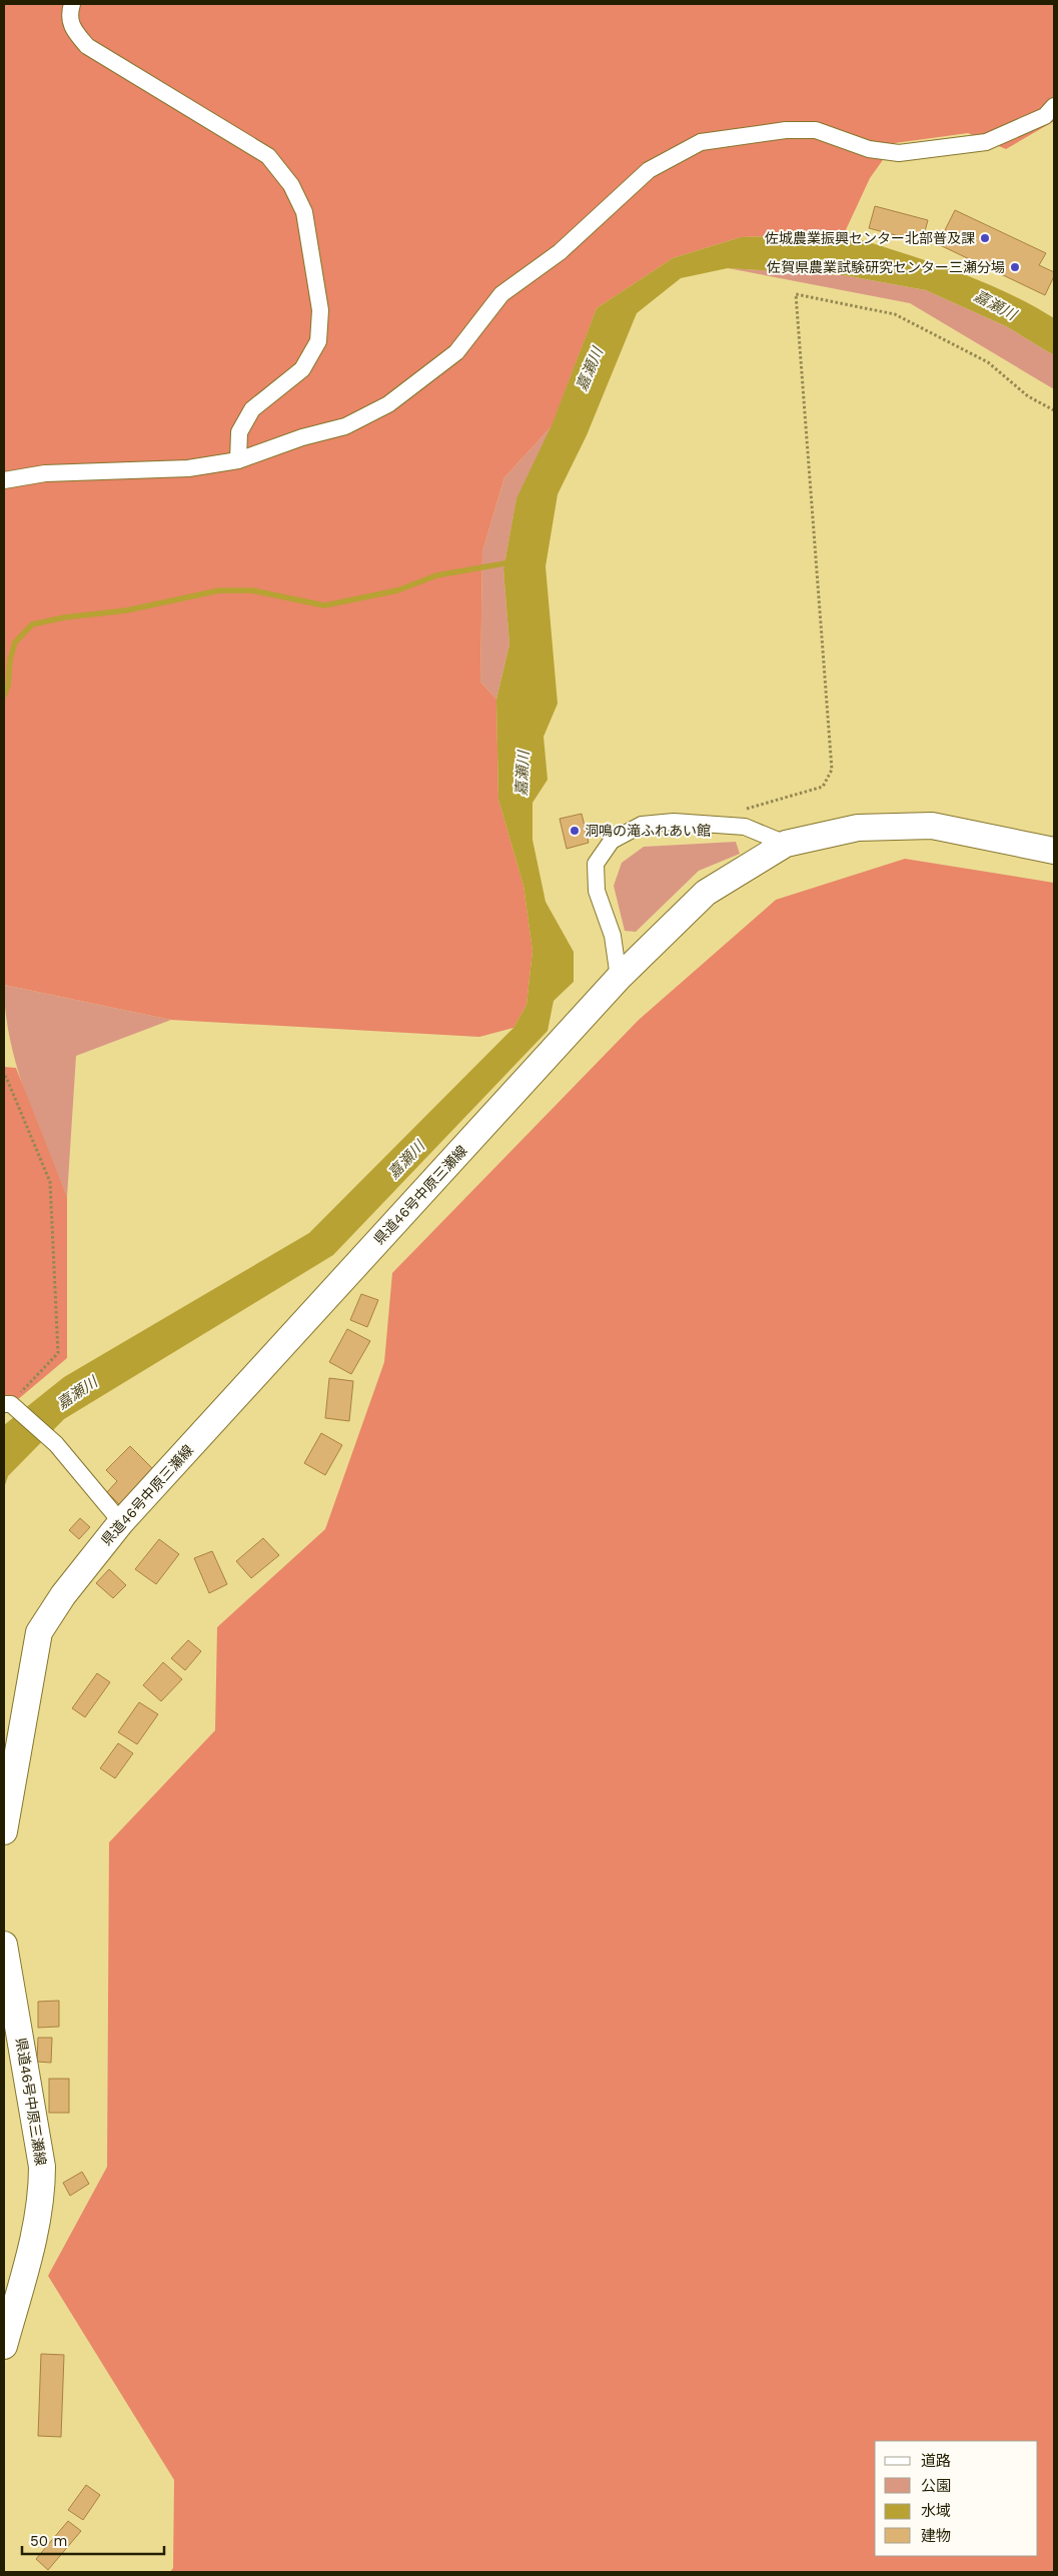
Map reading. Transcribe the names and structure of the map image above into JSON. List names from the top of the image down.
{
  "streets": {
    "main road": ["県道46号中原三瀬線"]
  },
  "water": ["嘉瀬川"],
  "places": ["佐城農業振興センター北部普及課", "佐賀県農業試験研究センター三瀬分場", "洞鳴の滝ふれあい館"],
  "legend": [
    "道路",
    "公園",
    "水域",
    "建物"
  ],
  "scale_bar": "50 m"
}
